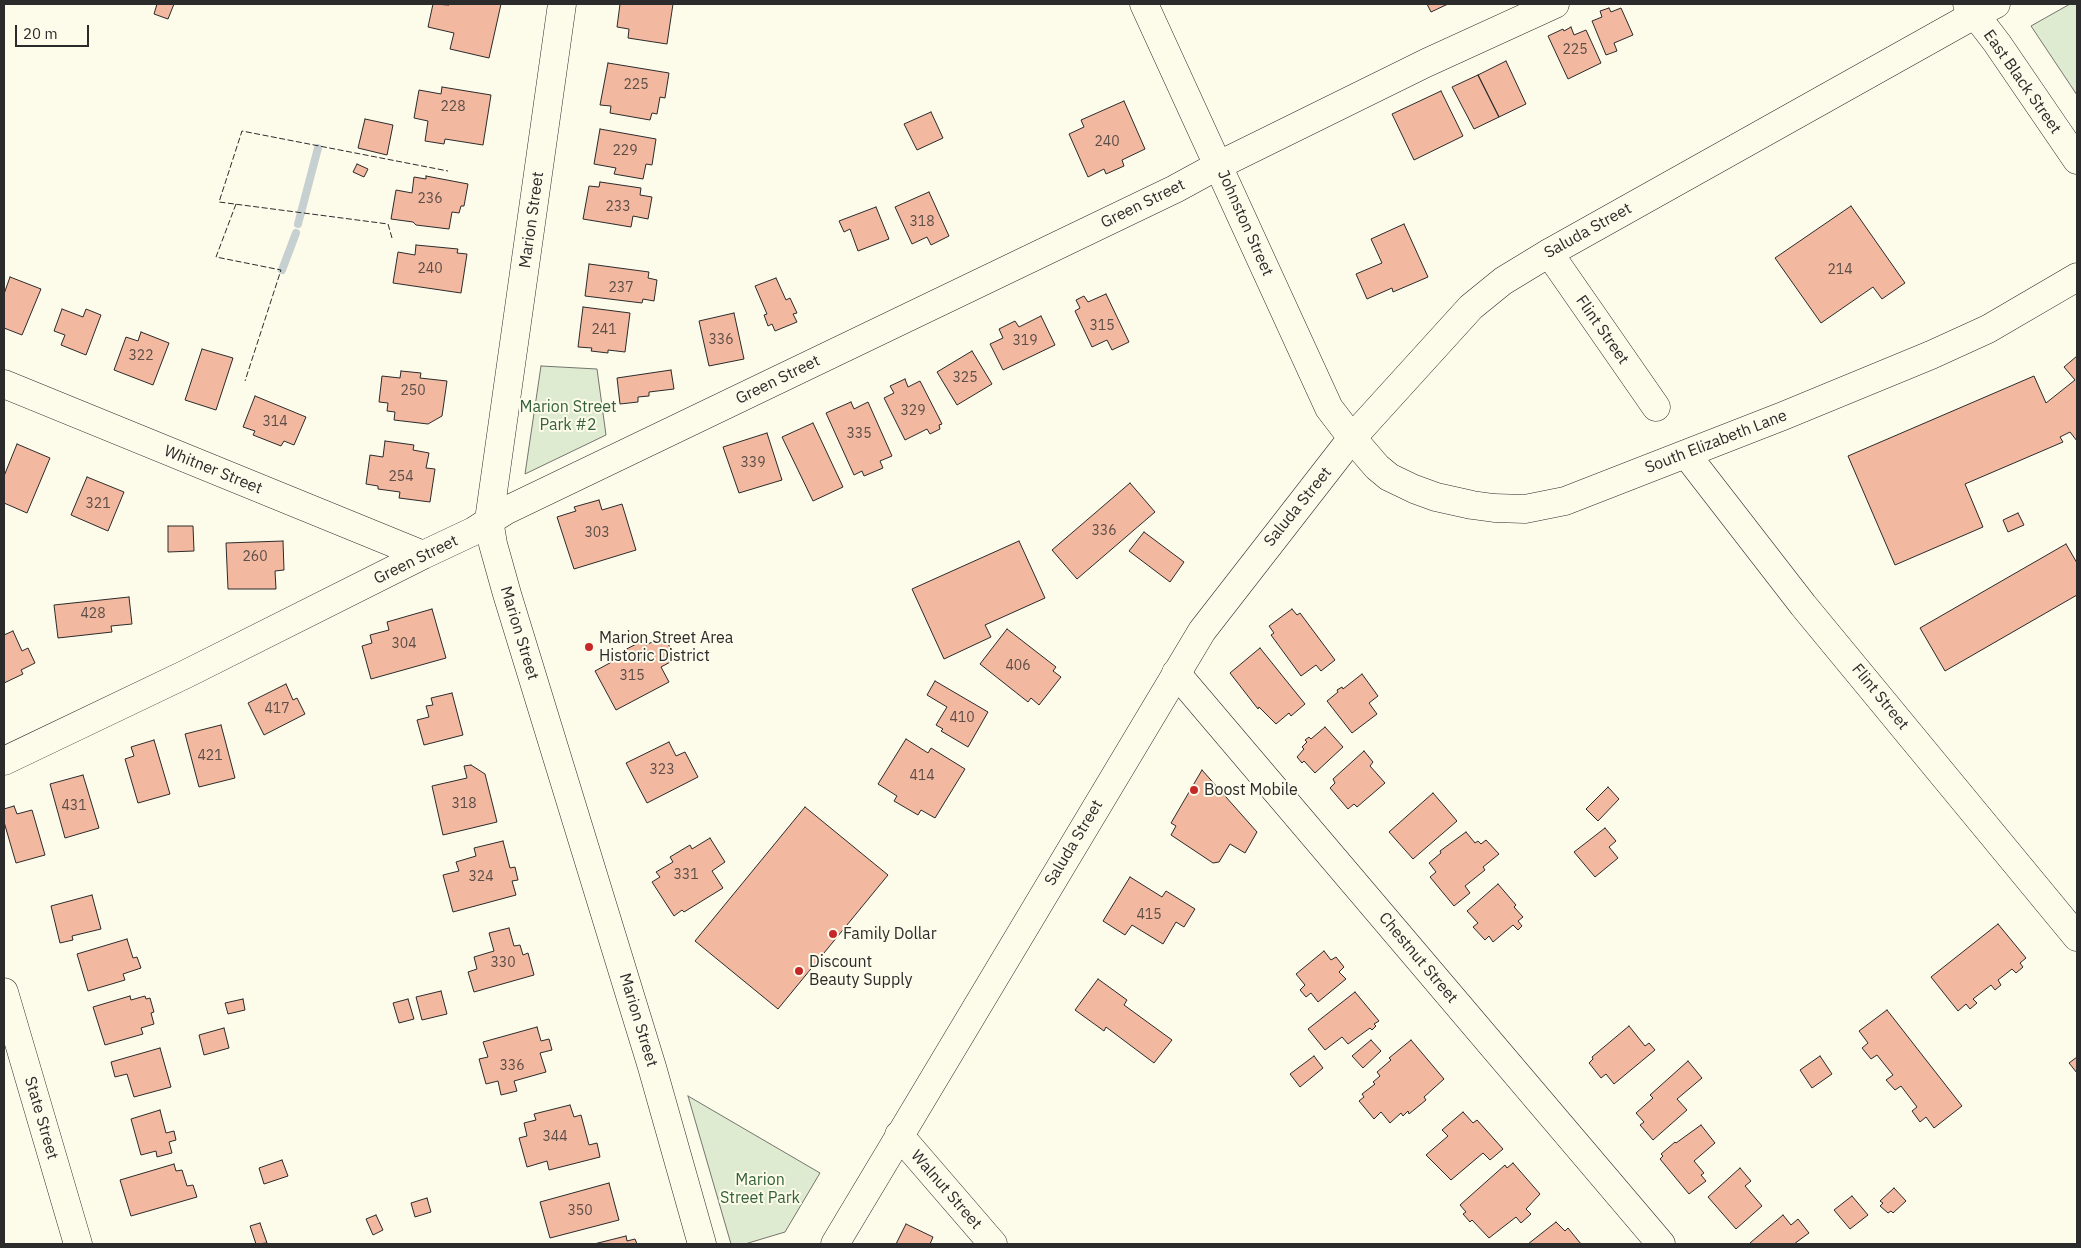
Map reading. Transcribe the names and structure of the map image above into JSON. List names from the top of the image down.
{
  "streets": {
    "street": [
      "East Black Street",
      "Green Street",
      "Marion Street",
      "Johnston Street",
      "Saluda Street",
      "Flint Street",
      "South Elizabeth Lane",
      "Whitner Street",
      "Chestnut Street",
      "State Street",
      "Walnut Street"
    ]
  },
  "crossings": [
    ["East Black Street", "Saluda Street"],
    ["Green Street", "Marion Street"],
    ["Green Street", "Johnston Street"],
    ["Green Street", "Whitner Street"],
    ["Johnston Street", "Saluda Street"],
    ["Johnston Street", "South Elizabeth Lane"],
    ["Saluda Street", "Flint Street"],
    ["Saluda Street", "South Elizabeth Lane"],
    ["Saluda Street", "Chestnut Street"],
    ["Saluda Street", "Walnut Street"],
    ["Flint Street", "South Elizabeth Lane"]
  ],
  "parks": ["Marion Street Park #2", "Marion Street Park"],
  "places": [
    "Marion Street Area Historic District",
    "Boost Mobile",
    "Family Dollar",
    "Discount Beauty Supply"
  ],
  "house_numbers": [
    "225",
    "225",
    "228",
    "240",
    "229",
    "236",
    "233",
    "318",
    "240",
    "214",
    "237",
    "315",
    "241",
    "336",
    "319",
    "322",
    "325",
    "250",
    "329",
    "314",
    "335",
    "339",
    "254",
    "321",
    "336",
    "303",
    "260",
    "428",
    "304",
    "406",
    "315",
    "417",
    "410",
    "421",
    "323",
    "414",
    "318",
    "431",
    "331",
    "324",
    "415",
    "330",
    "336",
    "344",
    "350"
  ],
  "scale_bar": "20 m"
}
